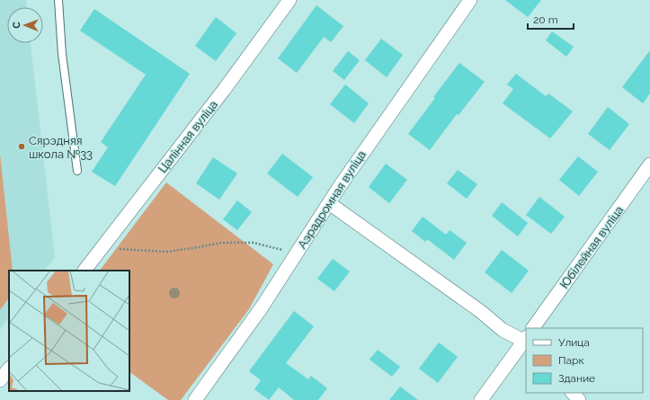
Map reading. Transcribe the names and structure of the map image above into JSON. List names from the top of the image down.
{
  "streets": {
    "street": ["Цалінная вуліца", "Аэрадромная вуліца", "Юбілейная вуліца"]
  },
  "places": ["Сярэдняя школа №33"],
  "legend": ["Улица", "Парк", "Здание"],
  "scale_bar": "20 m",
  "north": "left"
}
